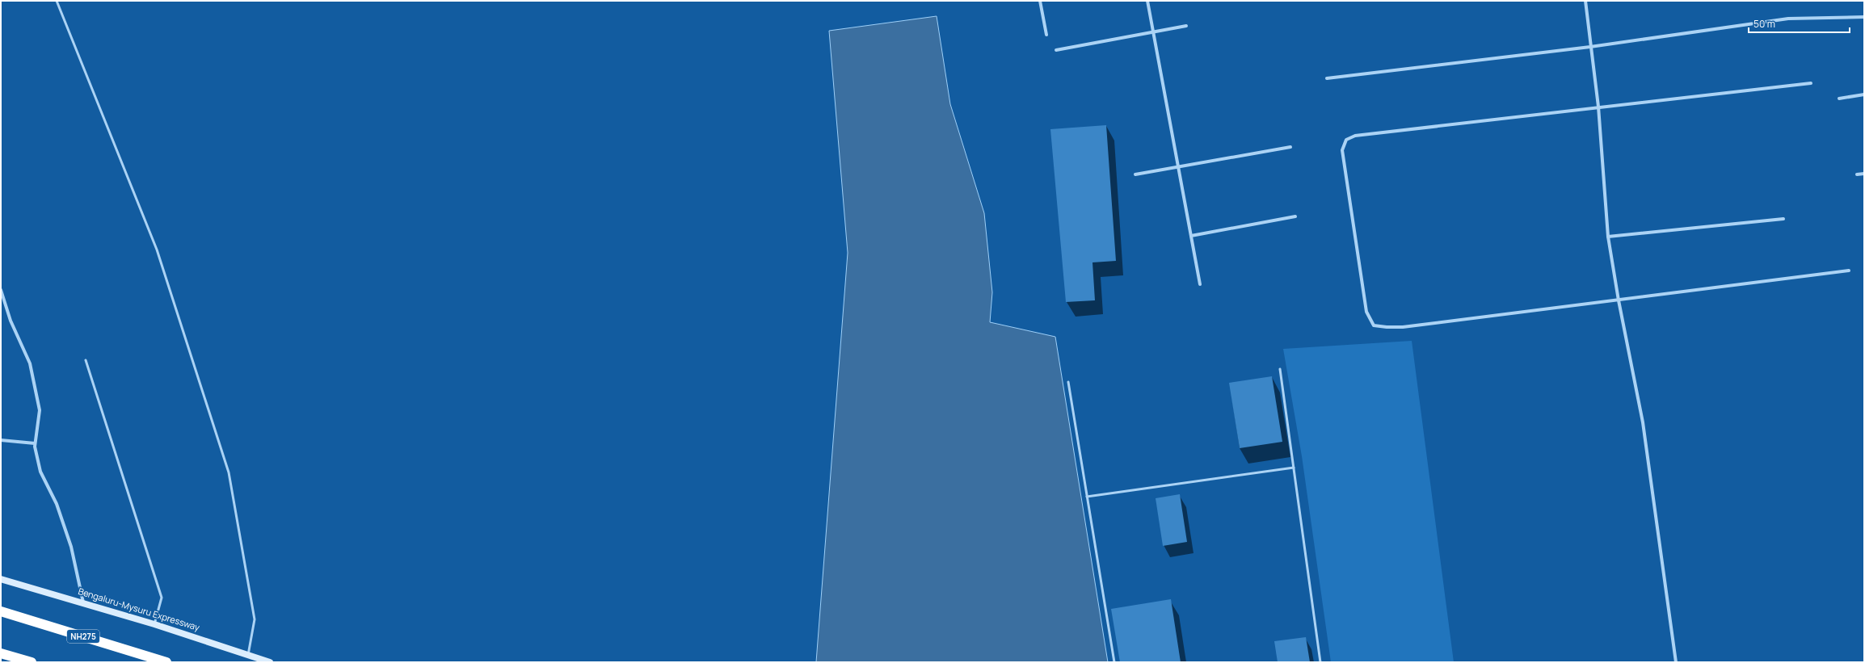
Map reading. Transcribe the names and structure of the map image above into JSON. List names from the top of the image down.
{
  "streets": {
    "highway": ["NH275"],
    "street": ["Bengaluru-Mysuru Expressway"]
  },
  "scale_bar": "50 m"
}
